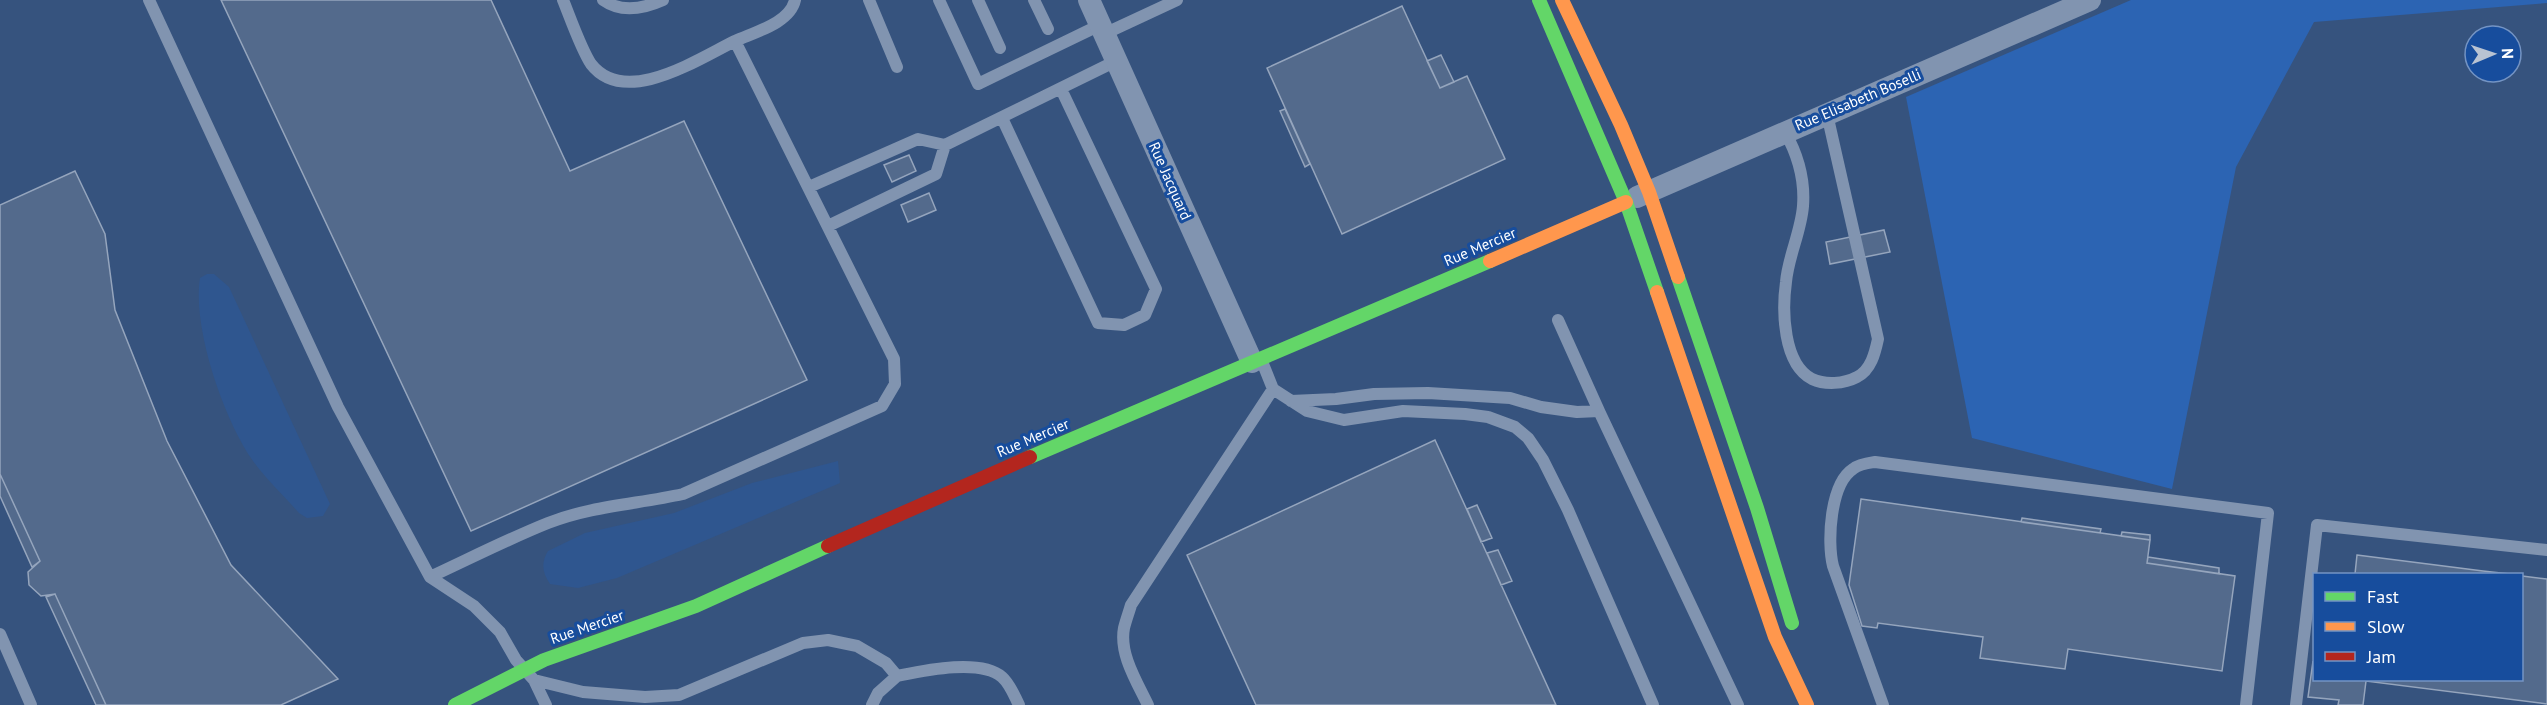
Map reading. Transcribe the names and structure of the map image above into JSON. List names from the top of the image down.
{
  "streets": {
    "main road": ["Rue Mercier"],
    "street": ["Rue Elisabeth Boselli", "Rue Jacquard"]
  },
  "crossings": [
    ["Rue Elisabeth Boselli", "Rue Mercier"],
    ["Rue Jacquard", "Rue Mercier"]
  ],
  "legend": ["Fast", "Slow", "Jam"],
  "north": "right"
}
